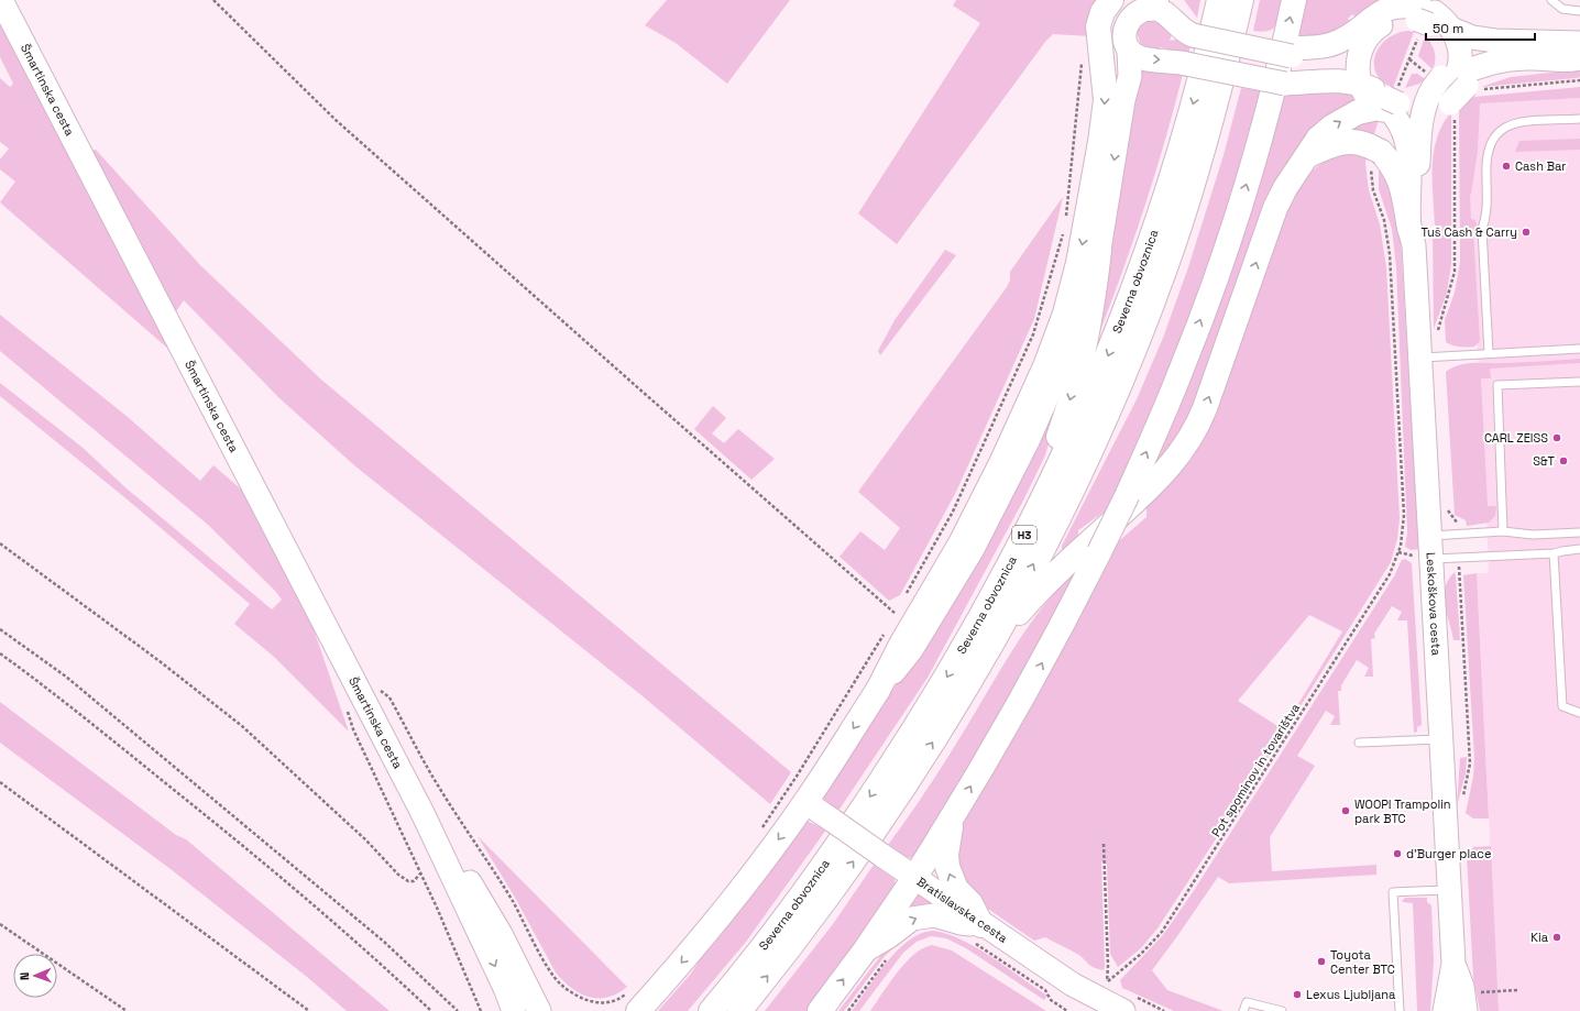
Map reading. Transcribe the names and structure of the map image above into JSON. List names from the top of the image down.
{
  "streets": {
    "main road": [
      "Šmartinska cesta",
      "Severna obvoznica",
      "H3",
      "Leskoškova cesta",
      "Bratislavska cesta"
    ],
    "path": ["Pot spominov in tovarištva"]
  },
  "crossings": [
    ["Leskoškova cesta", "Pot spominov in tovarištva"],
    ["Pot spominov in tovarištva", "Bratislavska cesta"]
  ],
  "places": [
    "Cash Bar",
    "Tuš Cash & Carry",
    "CARL ZEISS",
    "S&T",
    "WOOP! Trampolin park BTC",
    "d'Burger place",
    "Kia",
    "Toyota Center BTC",
    "Lexus Ljubljana"
  ],
  "scale_bar": "50 m",
  "north": "left"
}
